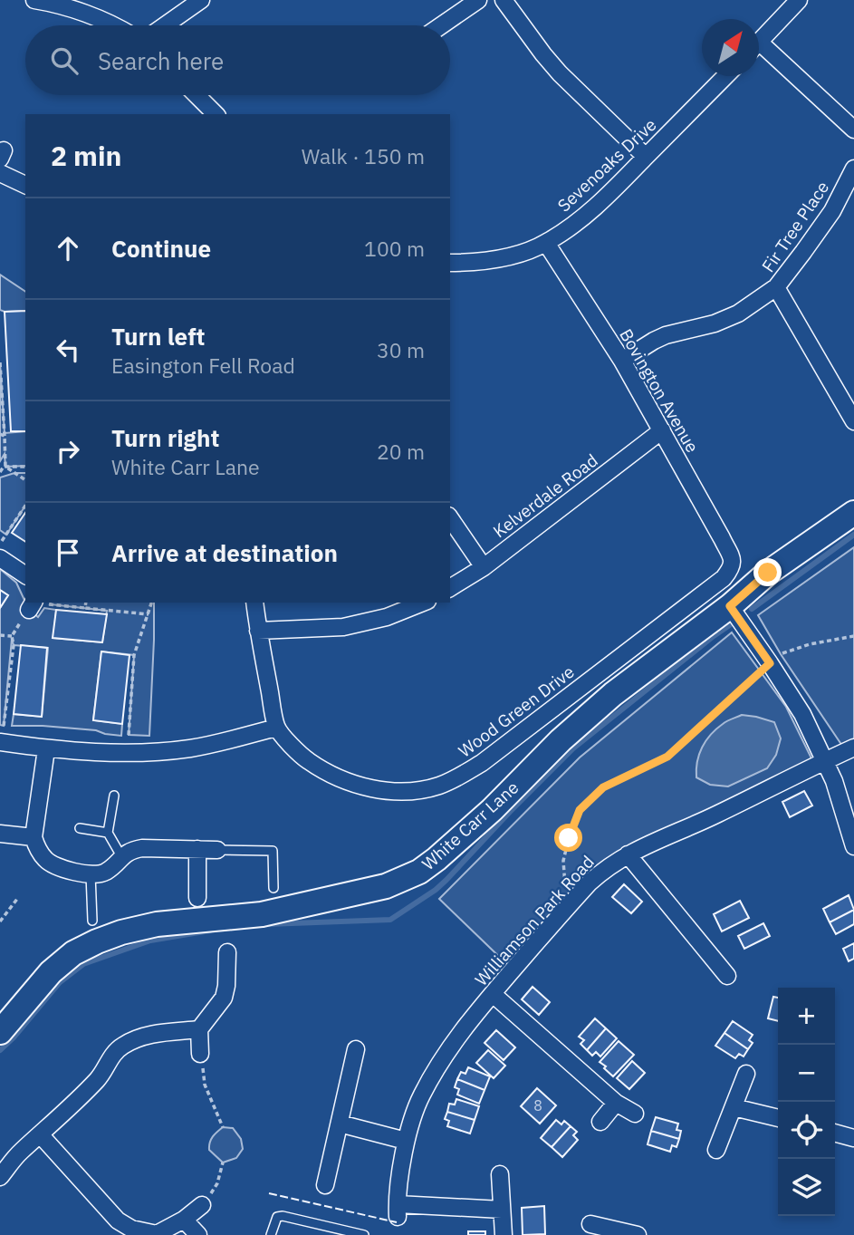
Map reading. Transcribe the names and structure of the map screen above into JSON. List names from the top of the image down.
{
  "streets": {
    "street": [
      "Sevenoaks Drive",
      "Fir Tree Place",
      "Bovington Avenue",
      "Kelverdale Road",
      "Wood Green Drive",
      "White Carr Lane",
      "Williamson Park Road"
    ]
  },
  "crossings": [
    ["Sevenoaks Drive", "Bovington Avenue"],
    ["Fir Tree Place", "Bovington Avenue"],
    ["Bovington Avenue", "Kelverdale Road"],
    ["Bovington Avenue", "Wood Green Drive"]
  ],
  "house_numbers": ["8"],
  "north": "top right",
  "page": {
    "search": "Search here",
    "heading": ["2 min", "Walk · 150 m"],
    "list": [
      ["Continue", "100 m"],
      ["Turn left", "Easington Fell Road", "30 m"],
      ["Turn right", "White Carr Lane", "20 m"],
      "Arrive at destination"
    ],
    "map_buttons": ["+", "−"]
  }
}
